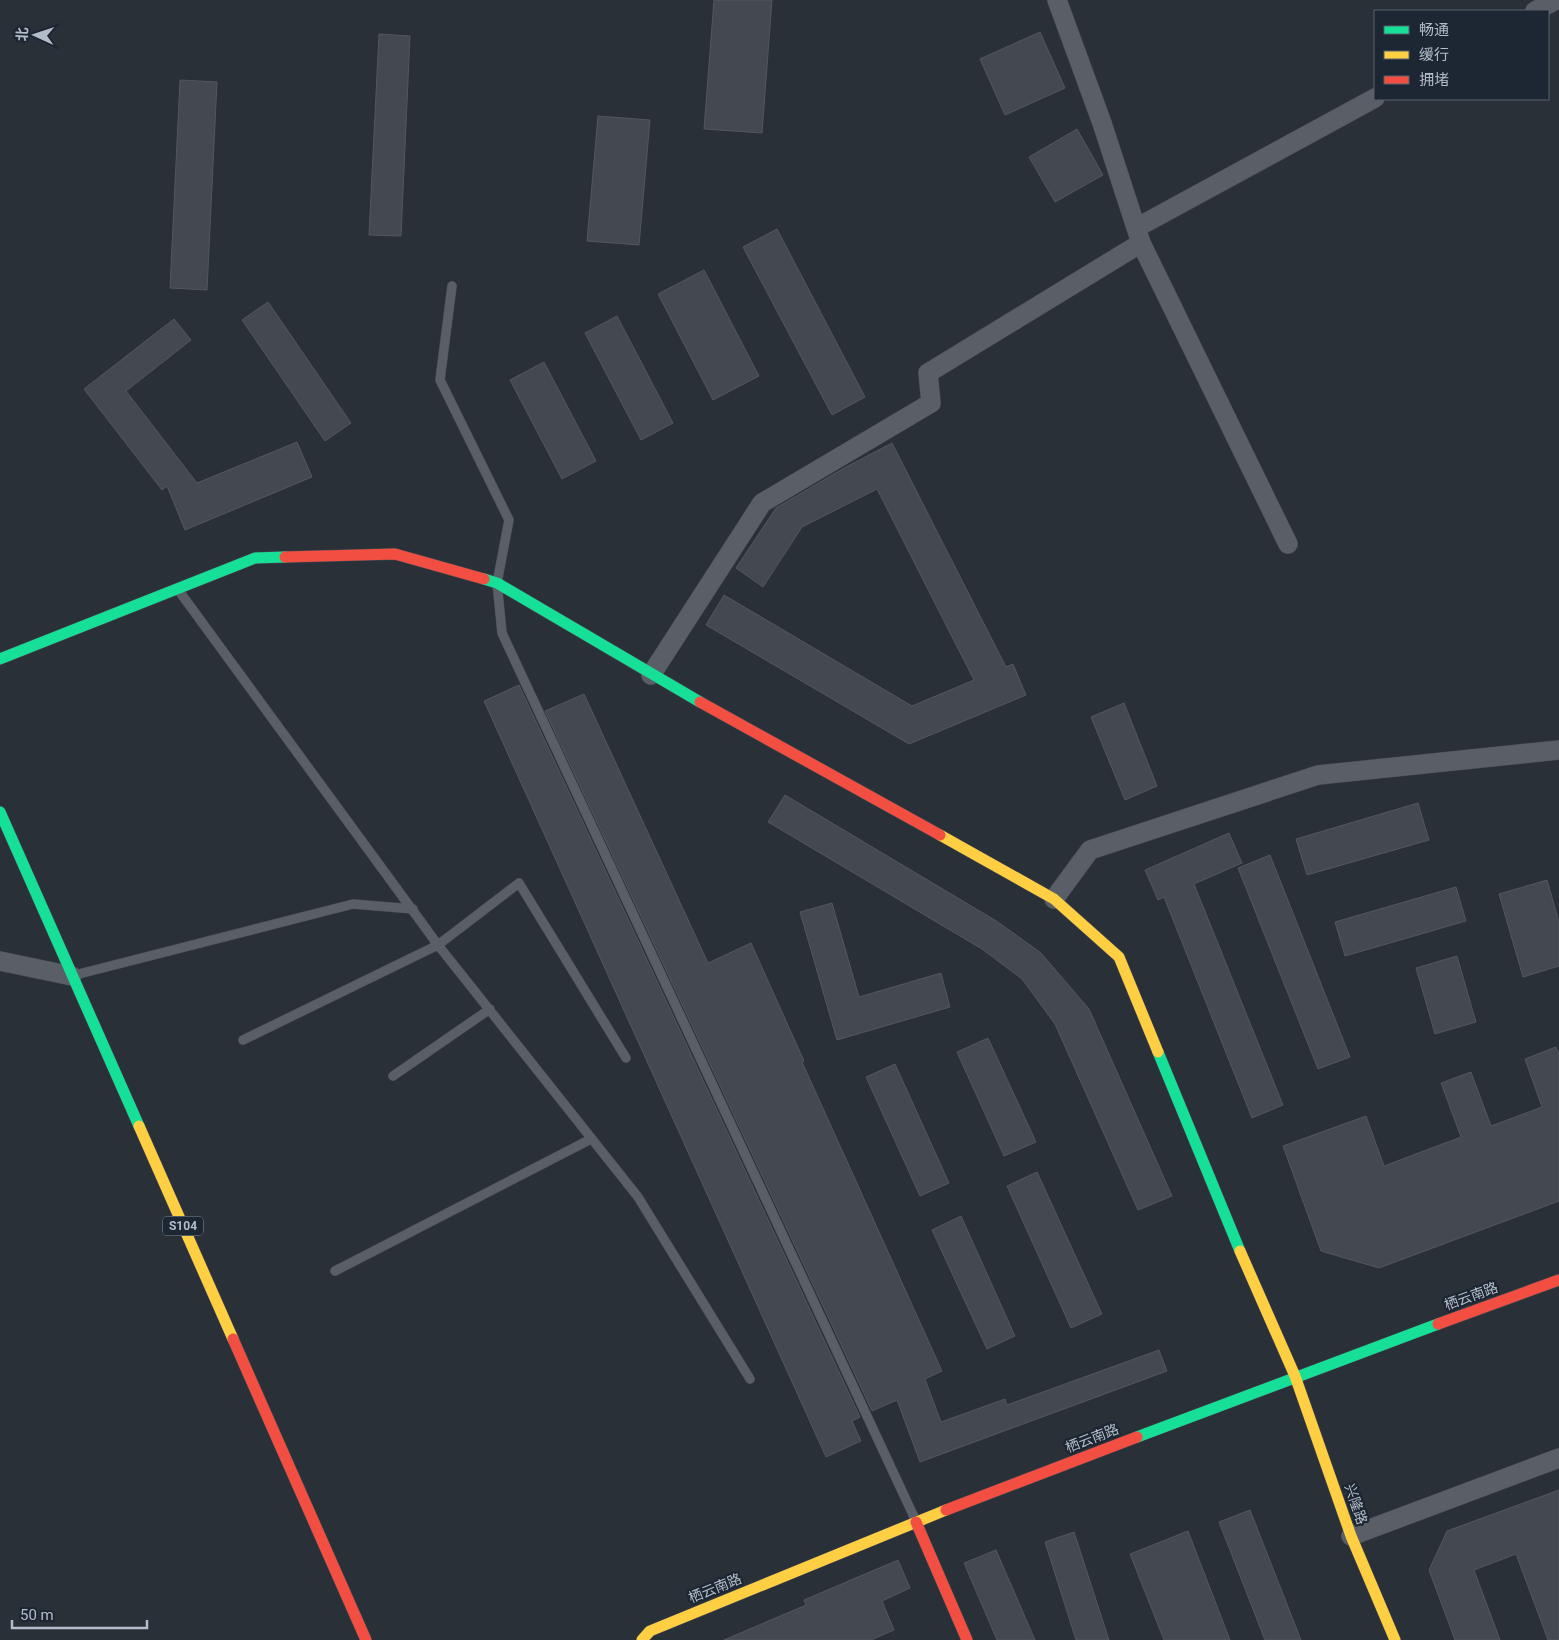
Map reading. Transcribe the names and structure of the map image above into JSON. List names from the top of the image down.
{
  "streets": {
    "street": ["S104", "栖云南路", "兴隆路"]
  },
  "crossings": [
    ["栖云南路", "兴隆路"]
  ],
  "legend": ["畅通", "缓行", "拥堵"],
  "scale_bar": "50 m",
  "north": "left"
}
